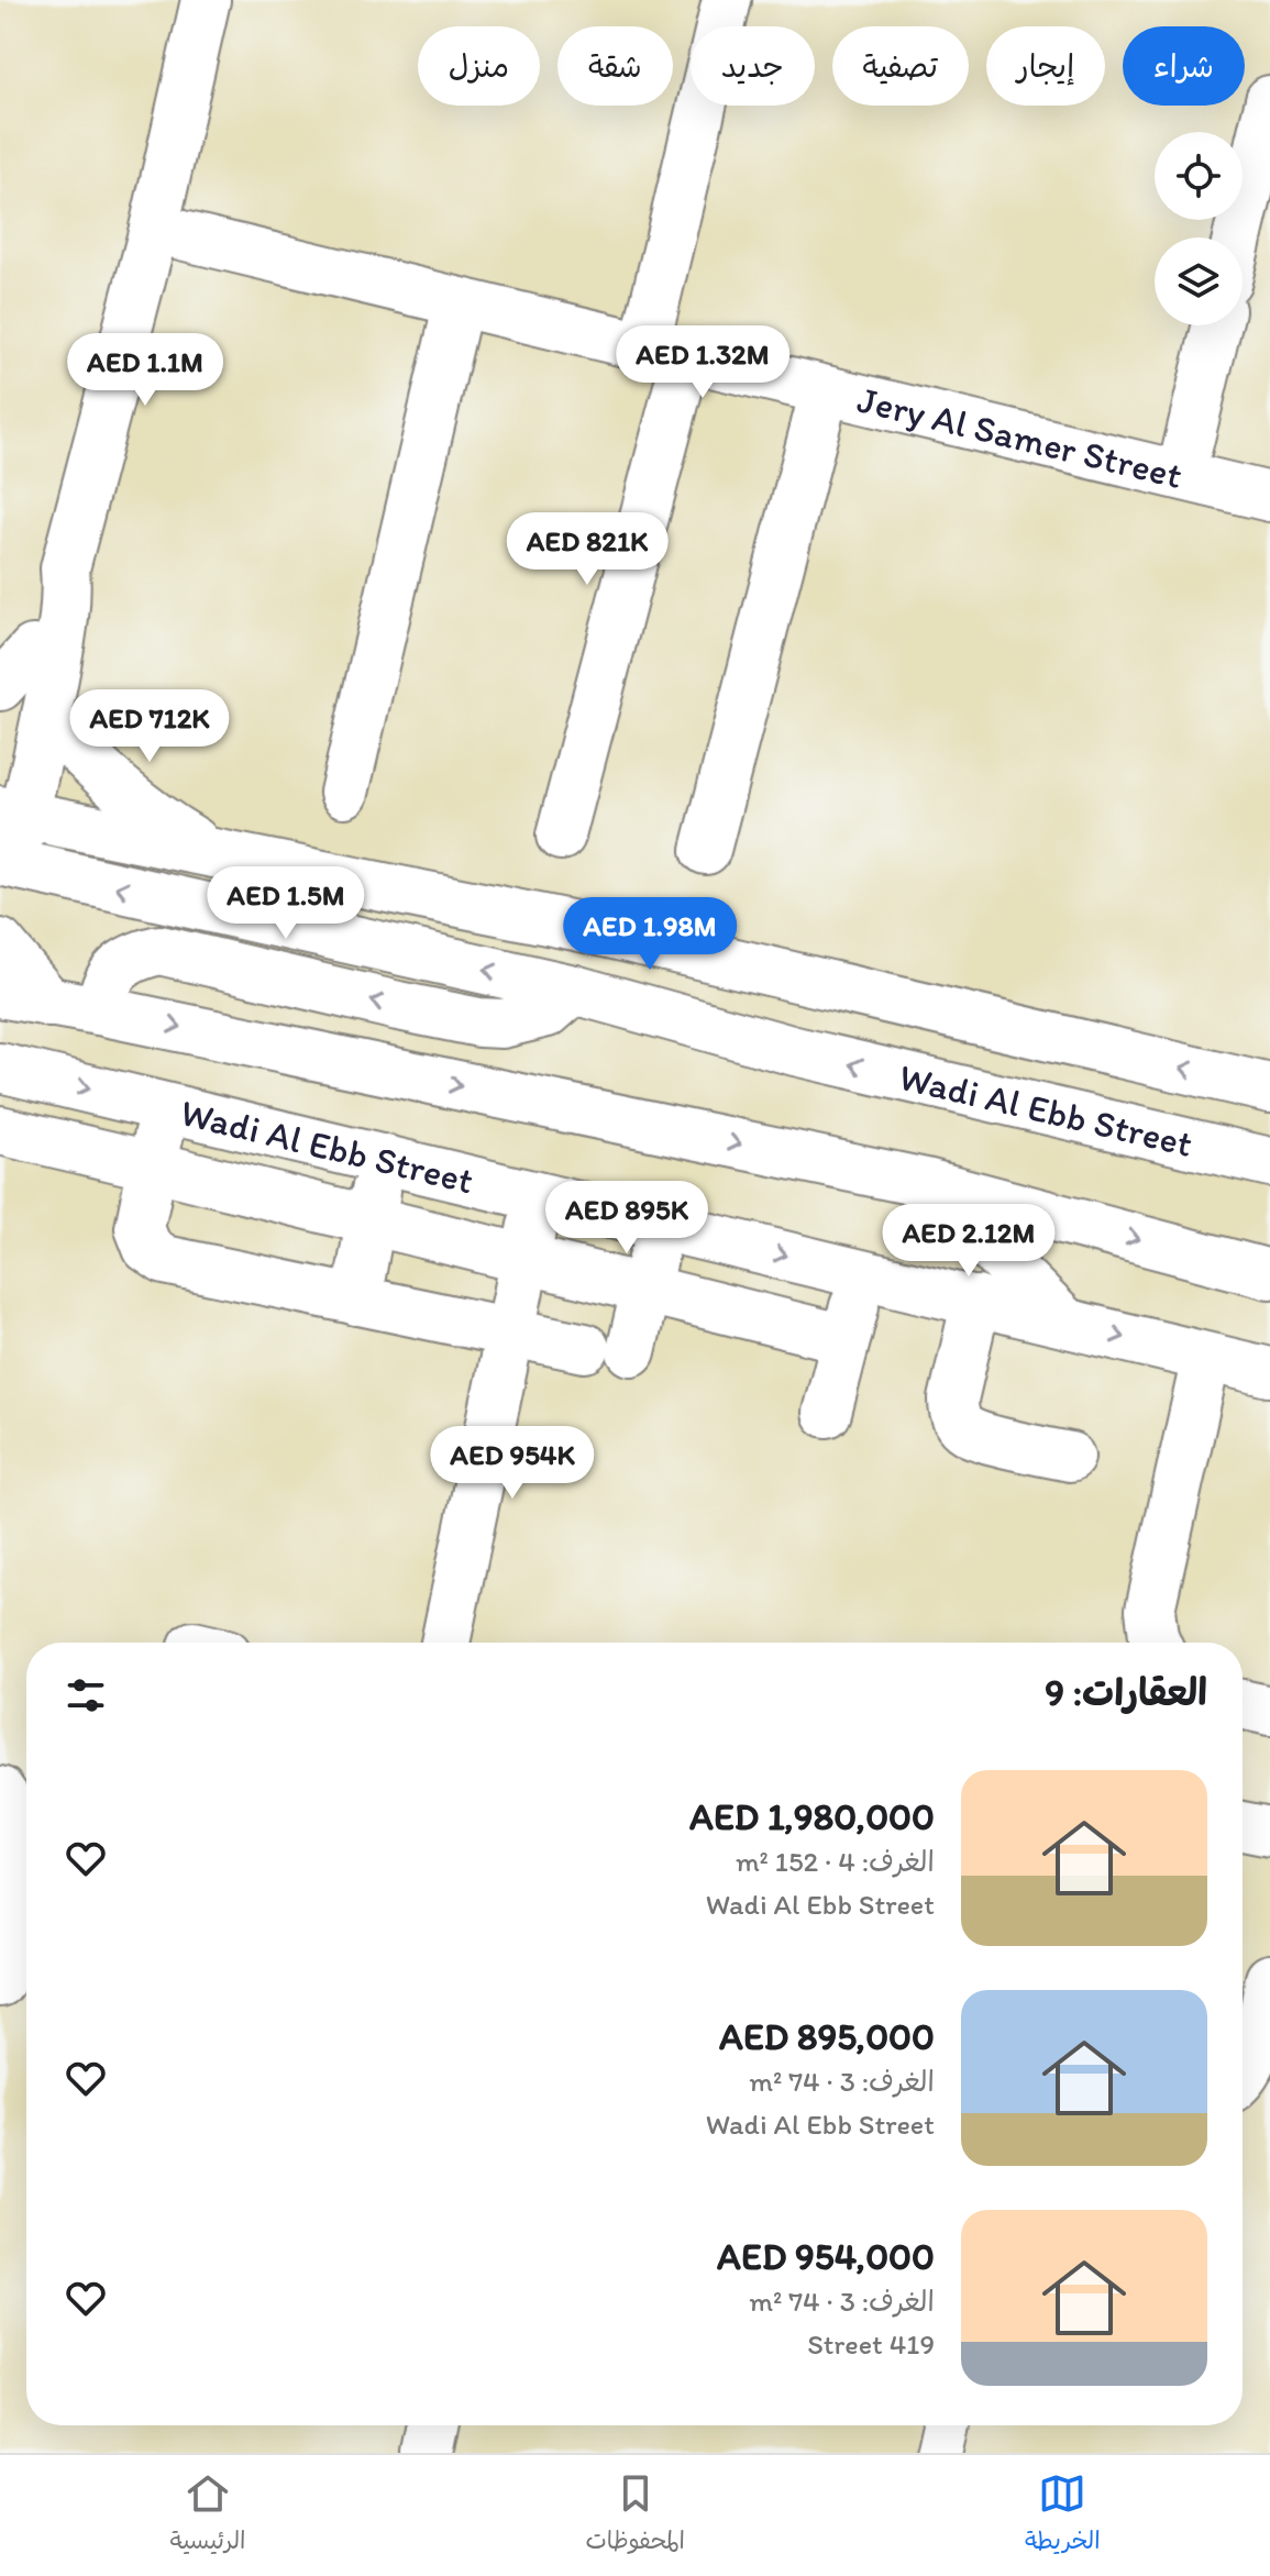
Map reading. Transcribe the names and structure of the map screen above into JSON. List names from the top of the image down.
{
  "streets": {
    "street": ["Jery Al Samer Street", "Wadi Al Ebb Street"]
  },
  "page": {
    "chip": [
      "شراء",
      "إيجار",
      "تصفية",
      "جديد",
      "شقة",
      "منزل"
    ],
    "price": [
      "AED 1.32M",
      "AED 1.1M",
      "AED 821K",
      "AED 712K",
      "AED 1.5M",
      "AED 1.98M",
      "AED 895K",
      "AED 2.12M",
      "AED 954K"
    ],
    "heading": "العقارات: 9",
    "list": [
      {
        "name": "AED 1,980,000",
        "note": "الغرف: 4 · 152 m² · Wadi Al Ebb Street"
      },
      {
        "name": "AED 895,000",
        "note": "الغرف: 3 · 74 m² · Wadi Al Ebb Street"
      },
      {
        "name": "AED 954,000",
        "note": "الغرف: 3 · 74 m² · Street 419"
      }
    ],
    "tabs": ["الخريطة", "المحفوظات", "الرئيسية"]
  }
}
